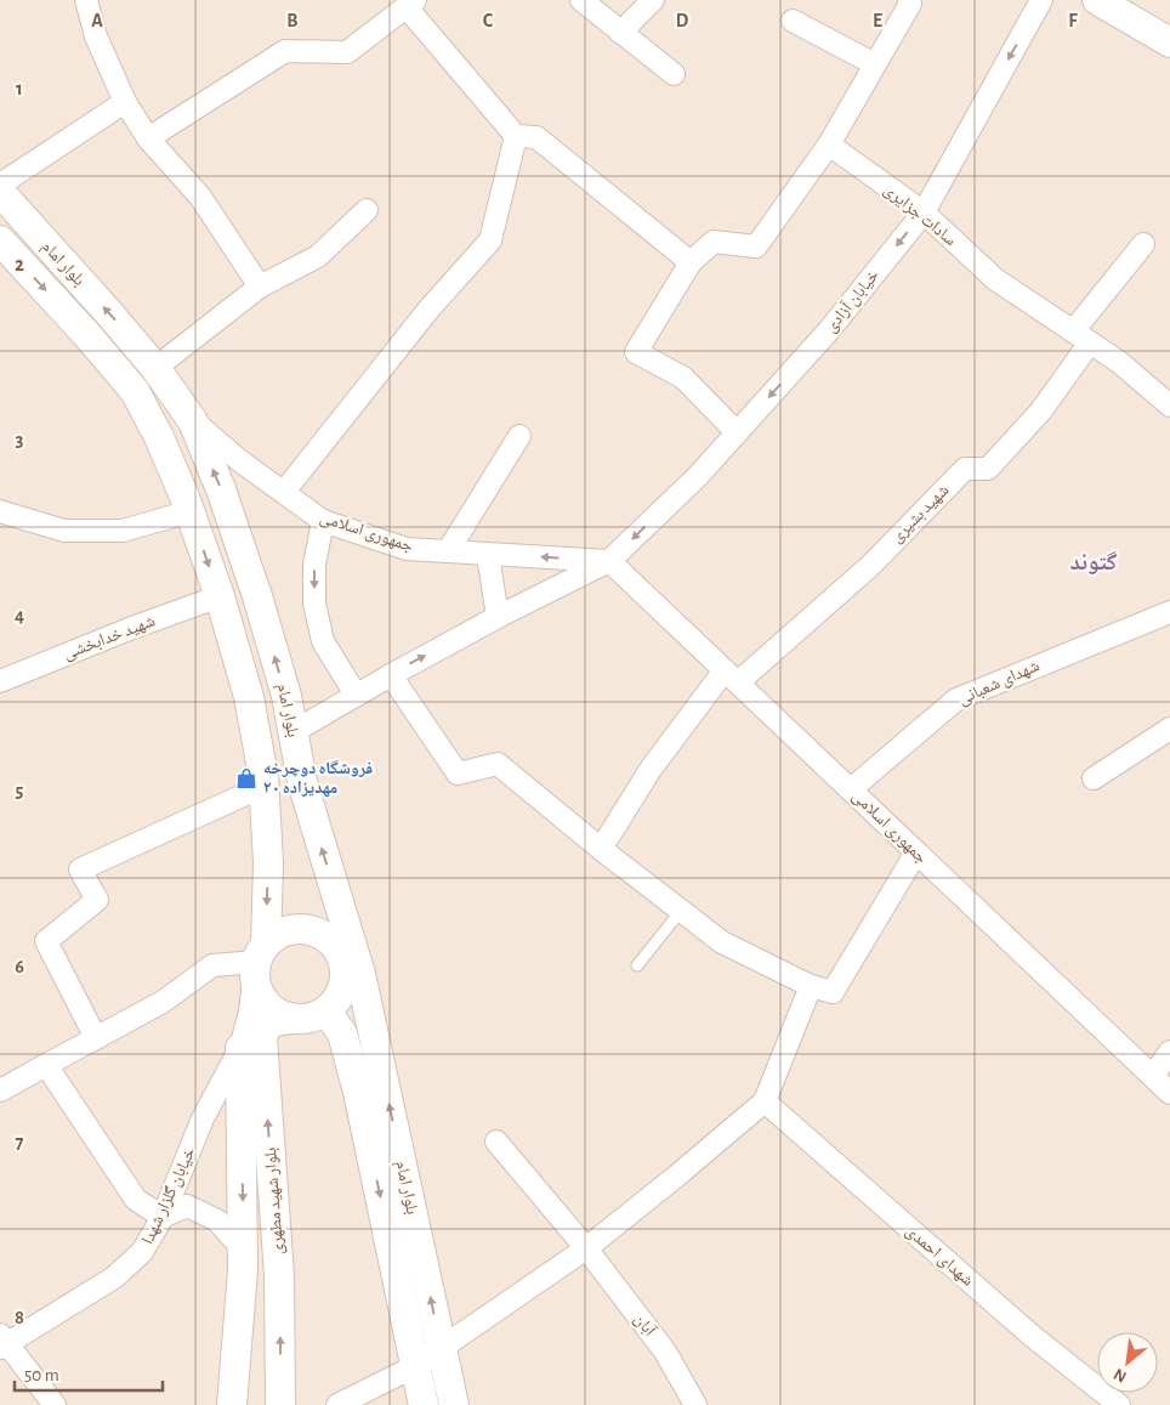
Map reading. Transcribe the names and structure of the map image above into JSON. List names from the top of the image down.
{
  "streets": {
    "street": [
      "سادات جزایری",
      "بلوار امام",
      "خیابان آزادی",
      "شهید بشیری",
      "جمهوری اسلامی",
      "شهید خدابخشی",
      "شهدای شعبانی",
      "خیابان گلزار شهدا",
      "بلوار شهید مطهری",
      "شهدای احمدی",
      "آبان"
    ]
  },
  "crossings": [
    ["سادات جزایری", "خیابان آزادی"],
    ["سادات جزایری", "شهید بشیری"],
    ["بلوار امام", "جمهوری اسلامی"],
    ["بلوار امام", "شهید خدابخشی"],
    ["بلوار امام", "خیابان گلزار شهدا"],
    ["بلوار امام", "بلوار شهید مطهری"],
    ["خیابان آزادی", "جمهوری اسلامی"],
    ["شهید بشیری", "جمهوری اسلامی"],
    ["جمهوری اسلامی", "شهدای شعبانی"],
    ["خیابان گلزار شهدا", "بلوار شهید مطهری"]
  ],
  "one_way": ["خیابان آزادی"],
  "districts": ["گتوند"],
  "places": {
    "shop": ["فروشگاه دوچرخه ۲۰ مهدیزاده"]
  },
  "scale_bar": "50 m",
  "north": "bottom left",
  "grid": {
    "columns": [
      "A",
      "B",
      "C",
      "D",
      "E",
      "F"
    ],
    "rows": [
      "1",
      "2",
      "3",
      "4",
      "5",
      "6",
      "7",
      "8"
    ]
  }
}
